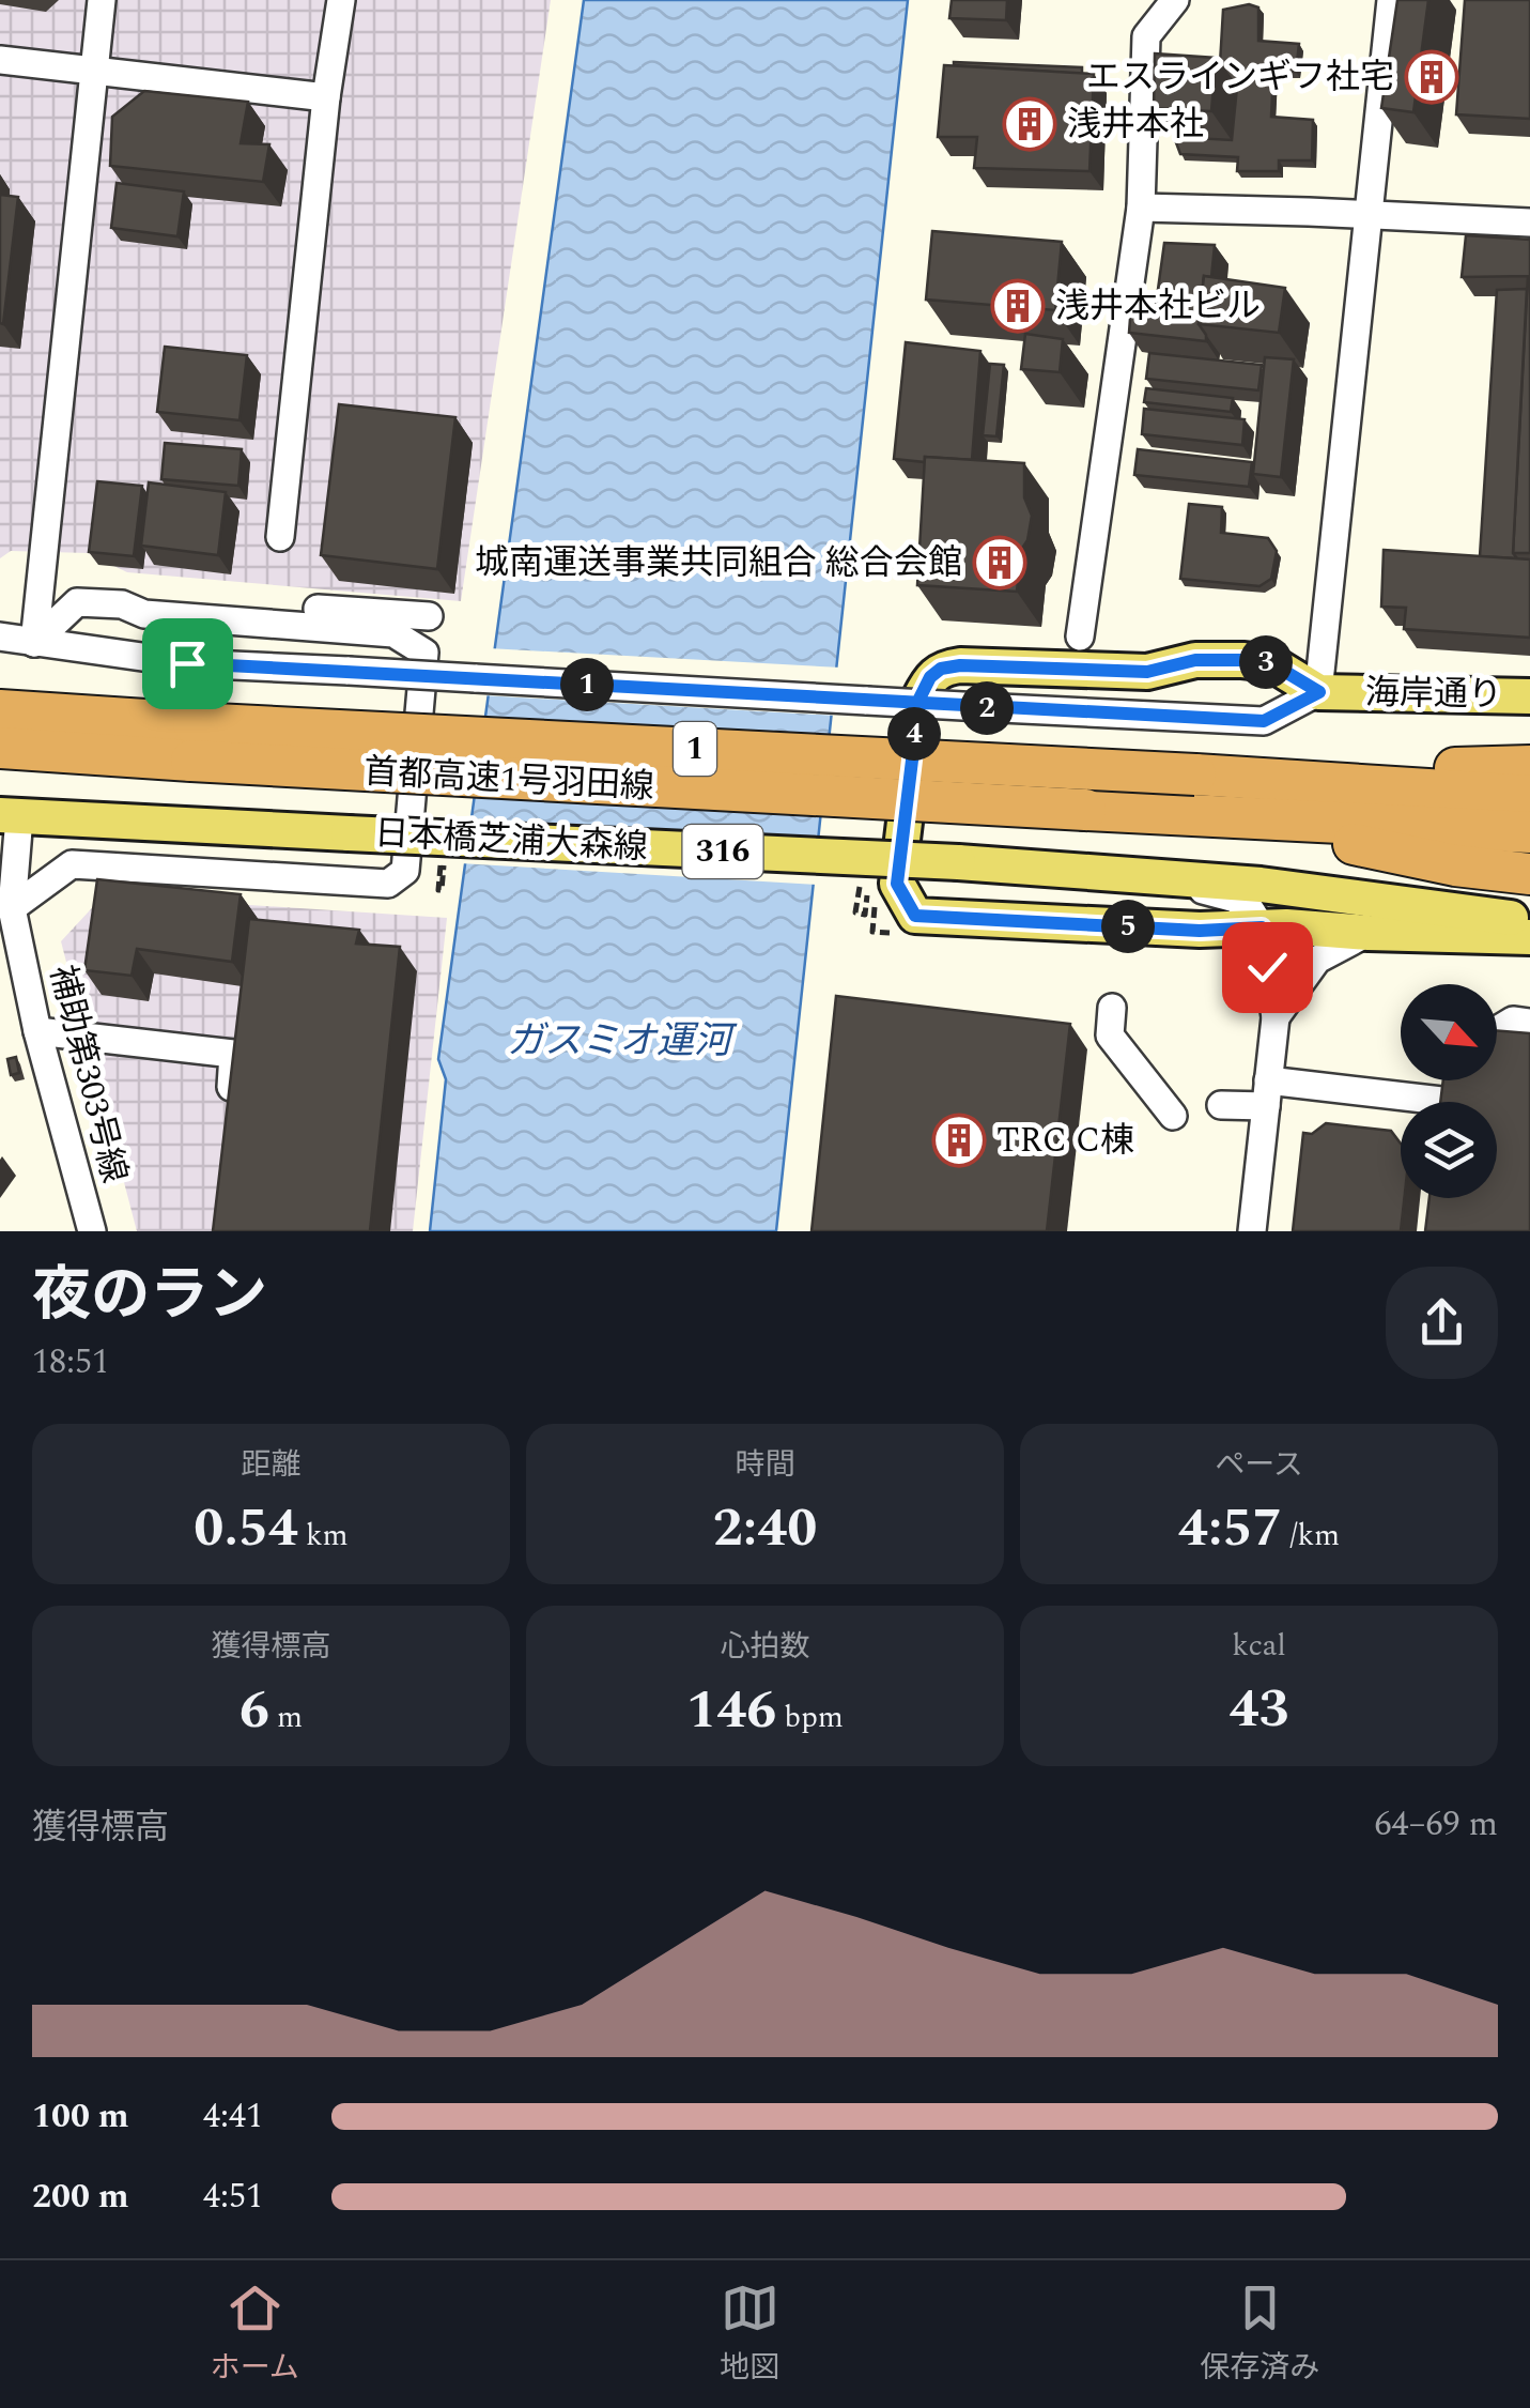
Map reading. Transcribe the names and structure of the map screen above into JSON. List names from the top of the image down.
{
  "streets": {
    "highway": ["1", "首都高速1号羽田線"],
    "main road": ["海岸通り", "日本橋芝浦大森線", "316"],
    "street": ["補助第303号線"]
  },
  "crossings": [
    ["日本橋芝浦大森線", "補助第303号線"]
  ],
  "water": ["ガスミオ運河"],
  "places": {
    "building": [
      "エスラインギフ社宅",
      "浅井本社",
      "浅井本社ビル",
      "城南運送事業共同組合 総合会館",
      "TRC C棟"
    ]
  },
  "north": "bottom right",
  "page": {
    "pins": [
      "3",
      "1",
      "2",
      "4",
      "5"
    ],
    "heading": ["夜のラン", "18:51"],
    "stats": [
      ["距離", "0.54 km"],
      ["時間", "2:40"],
      ["ペース", "4:57 /km"],
      ["獲得標高", "6 m"],
      ["心拍数", "146 bpm"],
      ["kcal", "43"]
    ],
    "chart": ["獲得標高", "64–69 m"],
    "list": [
      {
        "name": "100 m",
        "note": "4:41"
      },
      {
        "name": "200 m",
        "note": "4:51"
      }
    ],
    "tabs": ["ホーム", "地図", "保存済み"]
  }
}
